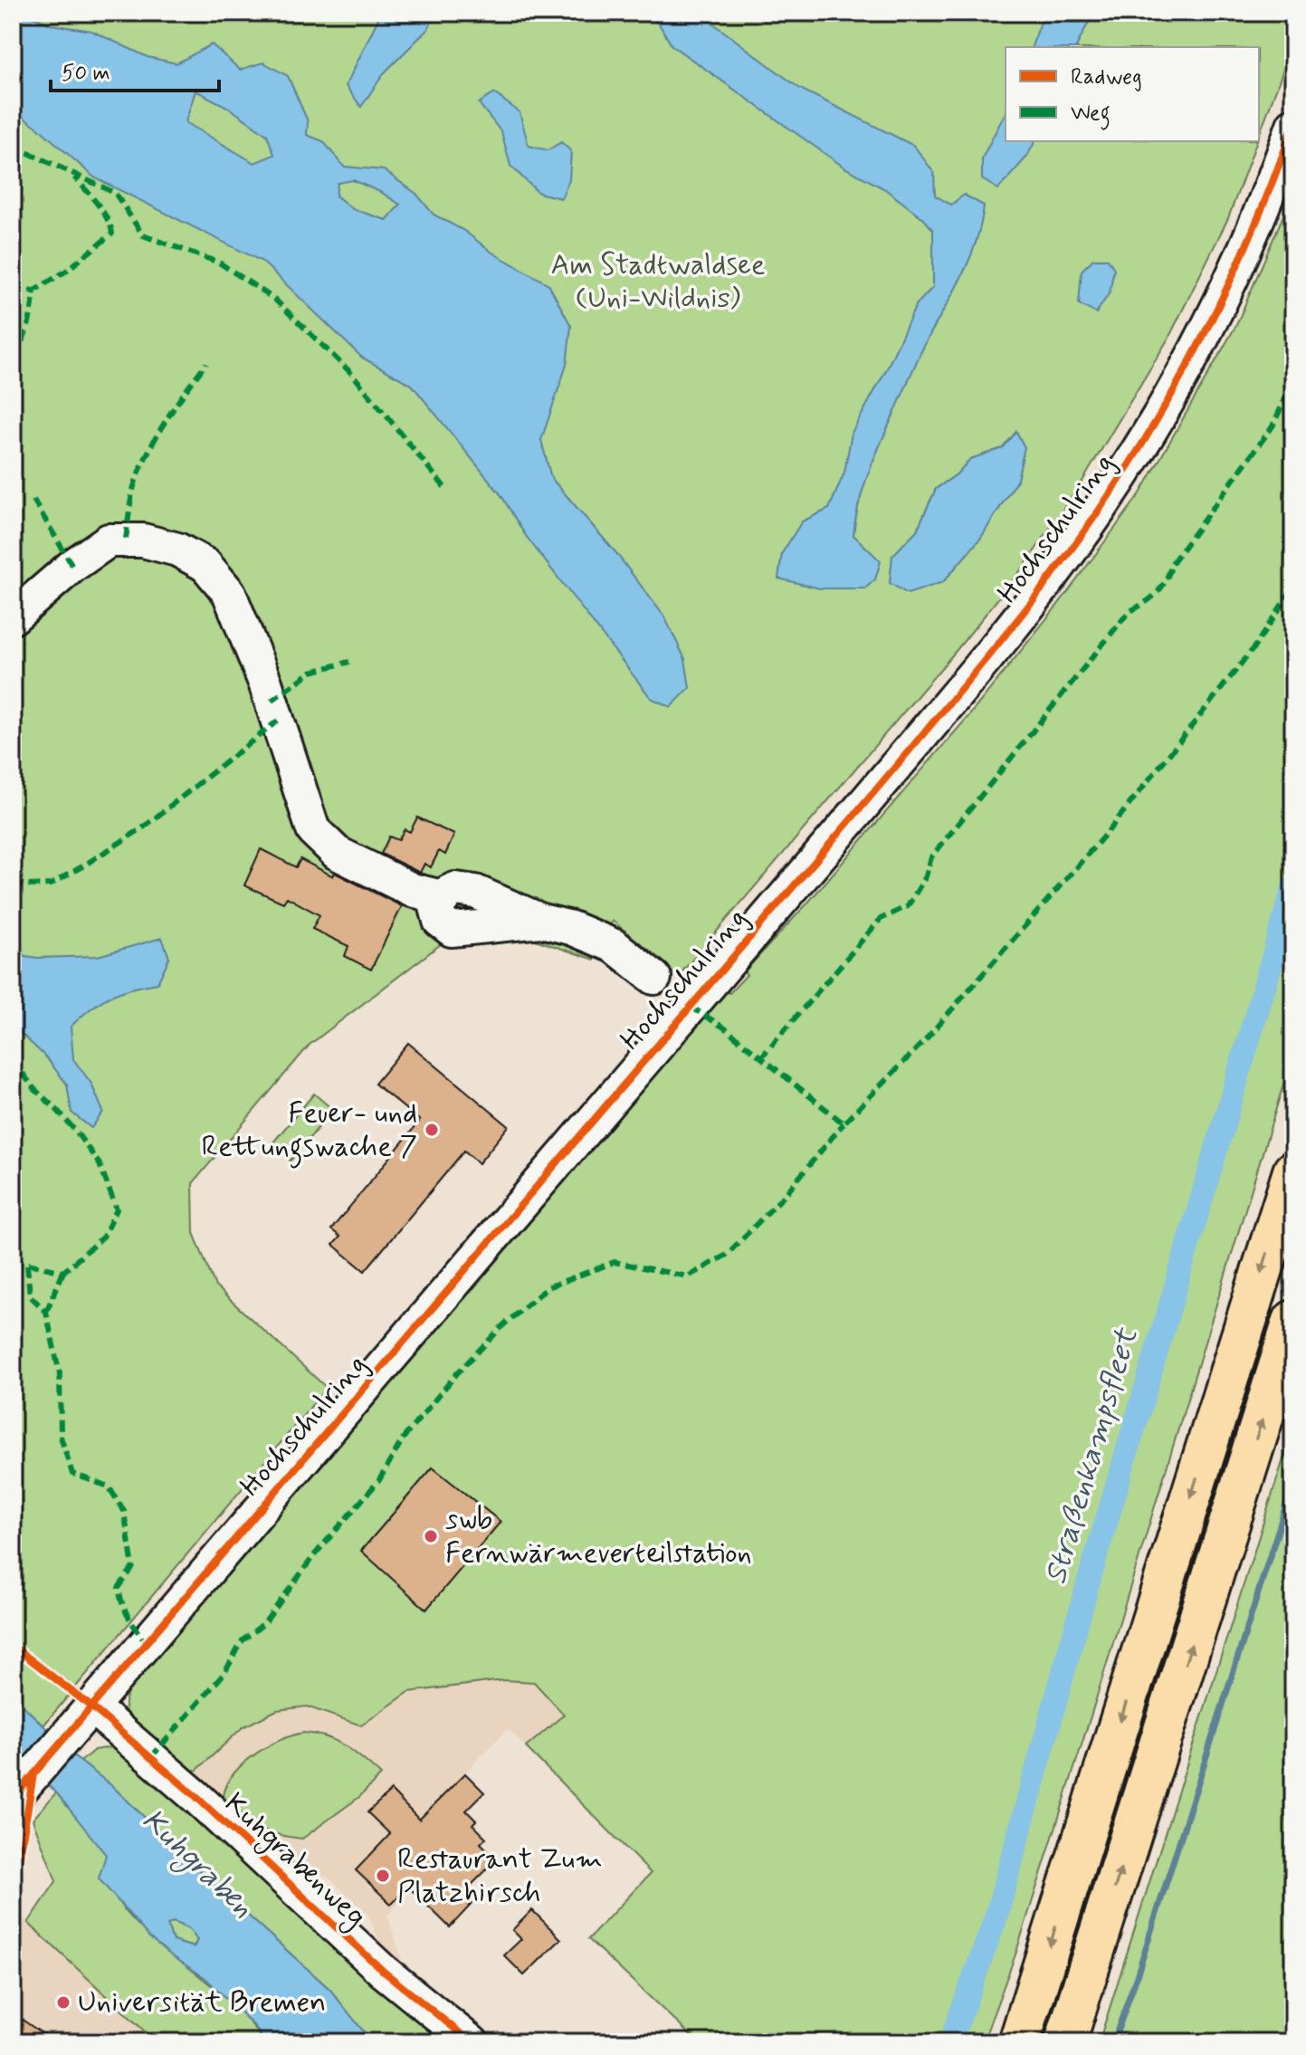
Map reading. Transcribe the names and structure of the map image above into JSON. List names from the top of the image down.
{
  "streets": {
    "street": ["Hochschulring", "Kuhgrabenweg"]
  },
  "crossings": [
    ["Hochschulring", "Kuhgrabenweg"]
  ],
  "water": ["Straßenkampsfleet", "Kuhgraben"],
  "parks": ["Am Stadtwaldsee (Uni-Wildnis)"],
  "places": [
    "Feuer- und Rettungswache 7",
    "swb Fernwärmeverteilstation",
    "Restaurant Zum Platzhirsch",
    "Universität Bremen"
  ],
  "legend": ["Radweg", "Weg"],
  "scale_bar": "50 m"
}
